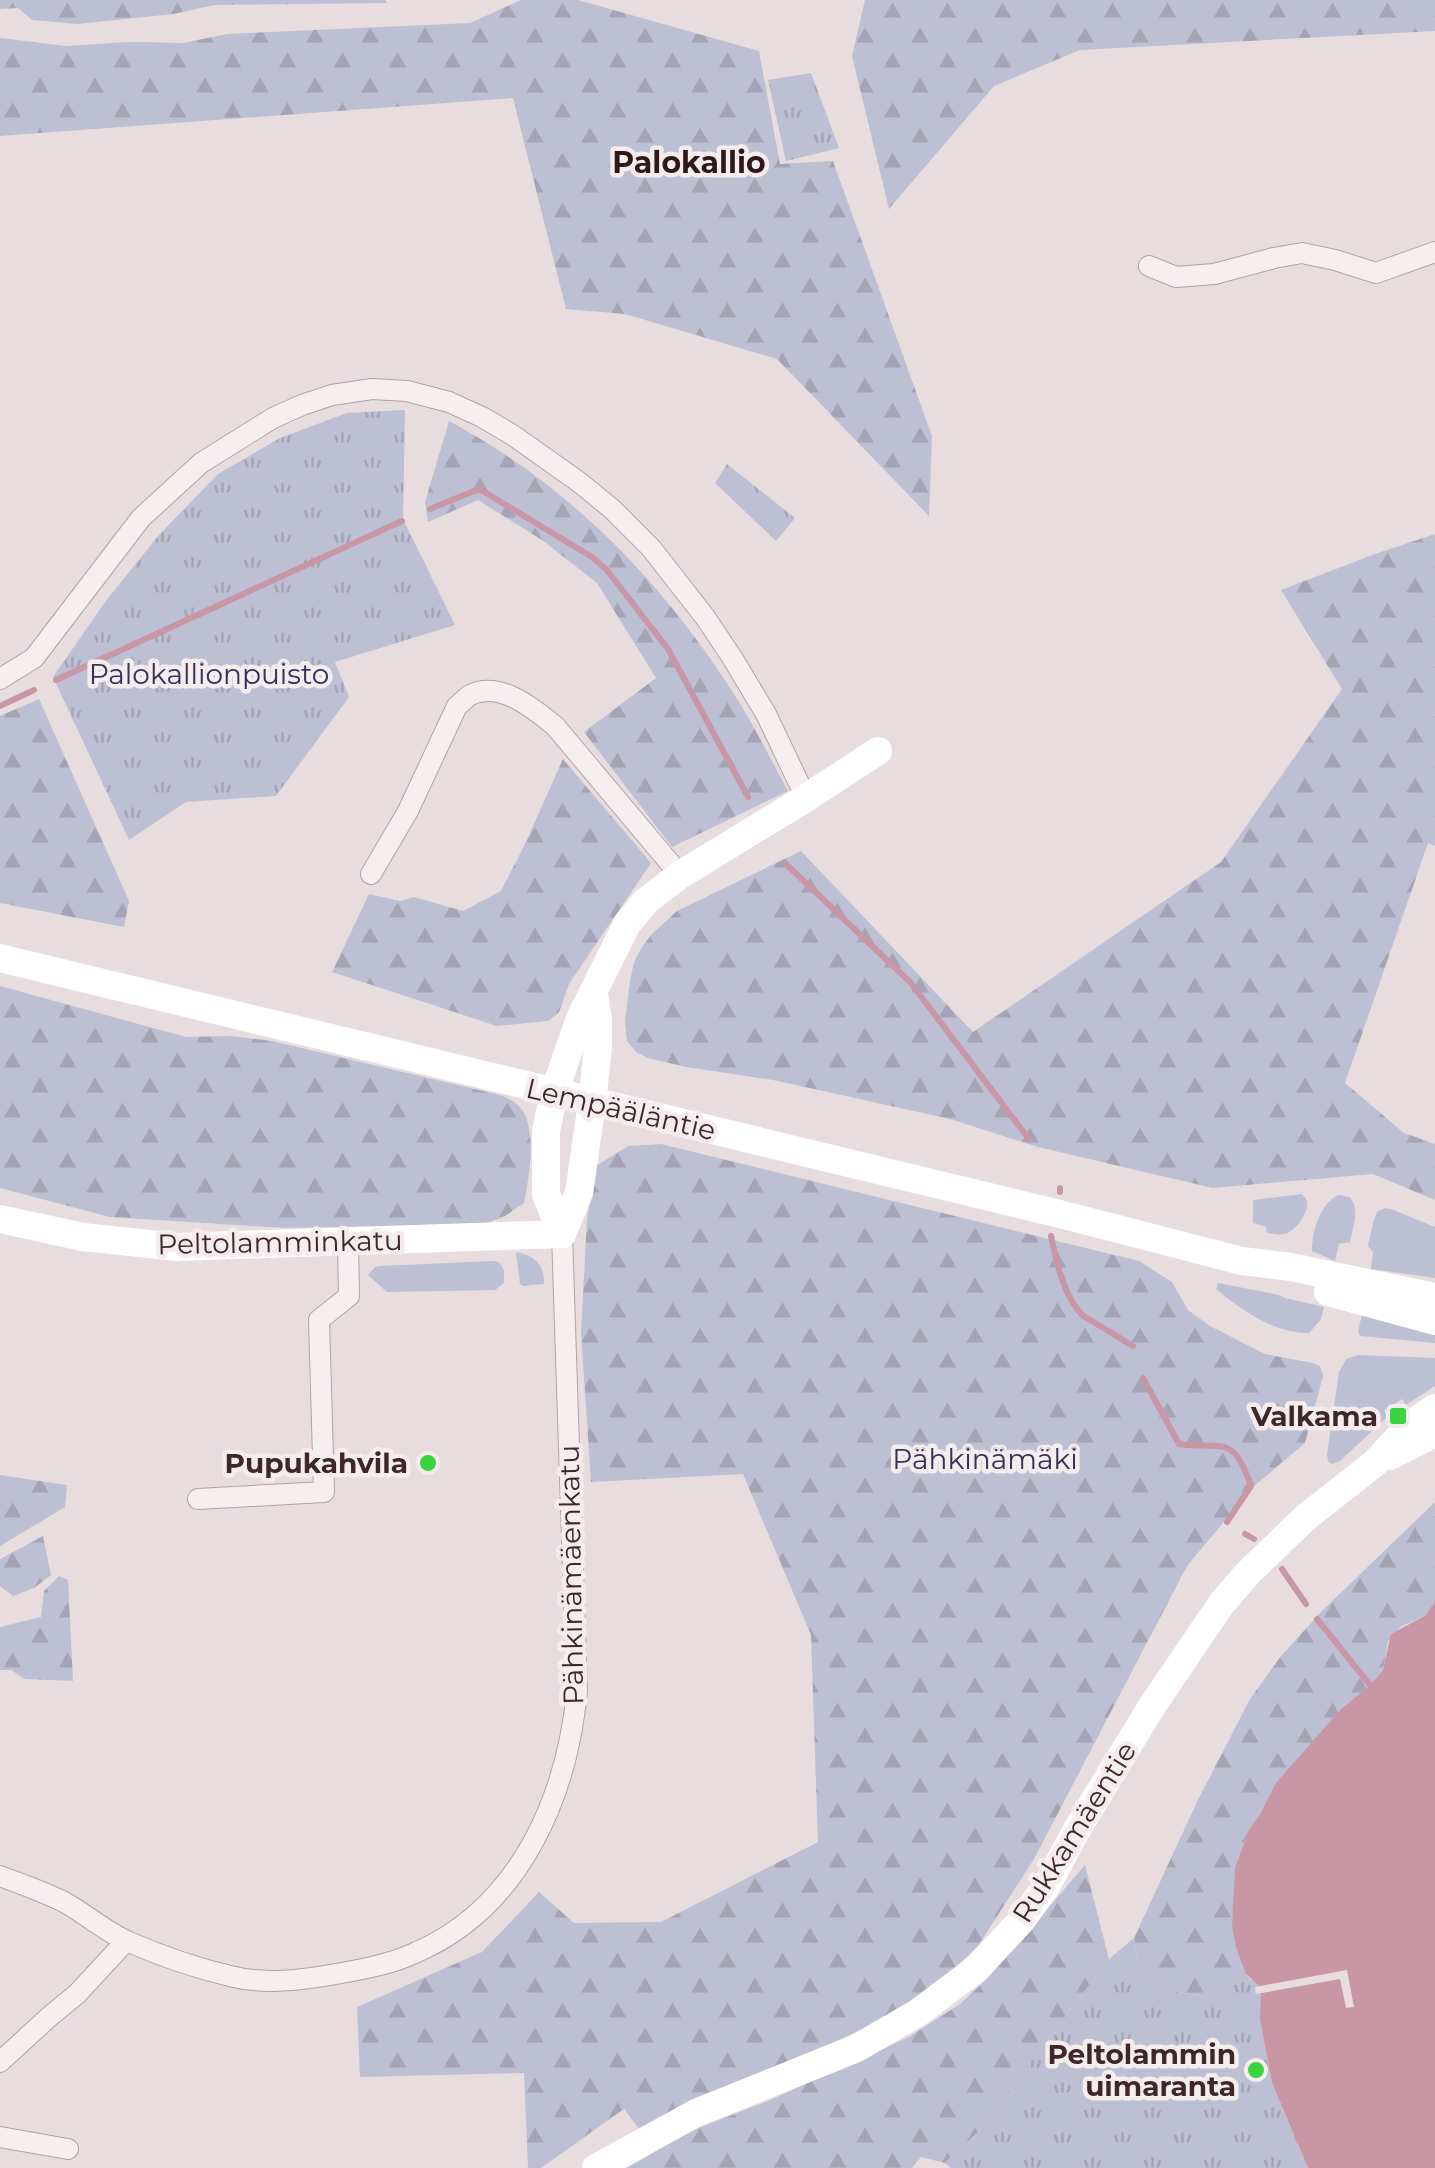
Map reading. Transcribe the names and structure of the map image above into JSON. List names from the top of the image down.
{
  "streets": {
    "main road": [
      "Lempääläntie",
      "Peltolamminkatu",
      "Pähkinämäenkatu",
      "Rukkamäentie"
    ]
  },
  "crossings": [
    ["Lempääläntie", "Pähkinämäenkatu"],
    ["Peltolamminkatu", "Pähkinämäenkatu"]
  ],
  "districts": ["Palokallio"],
  "parks": ["Palokallionpuisto", "Pähkinämäki"],
  "places": {
    "transit": ["Valkama"],
    "other": ["Pupukahvila", "Peltolammin uimaranta"]
  }
}
